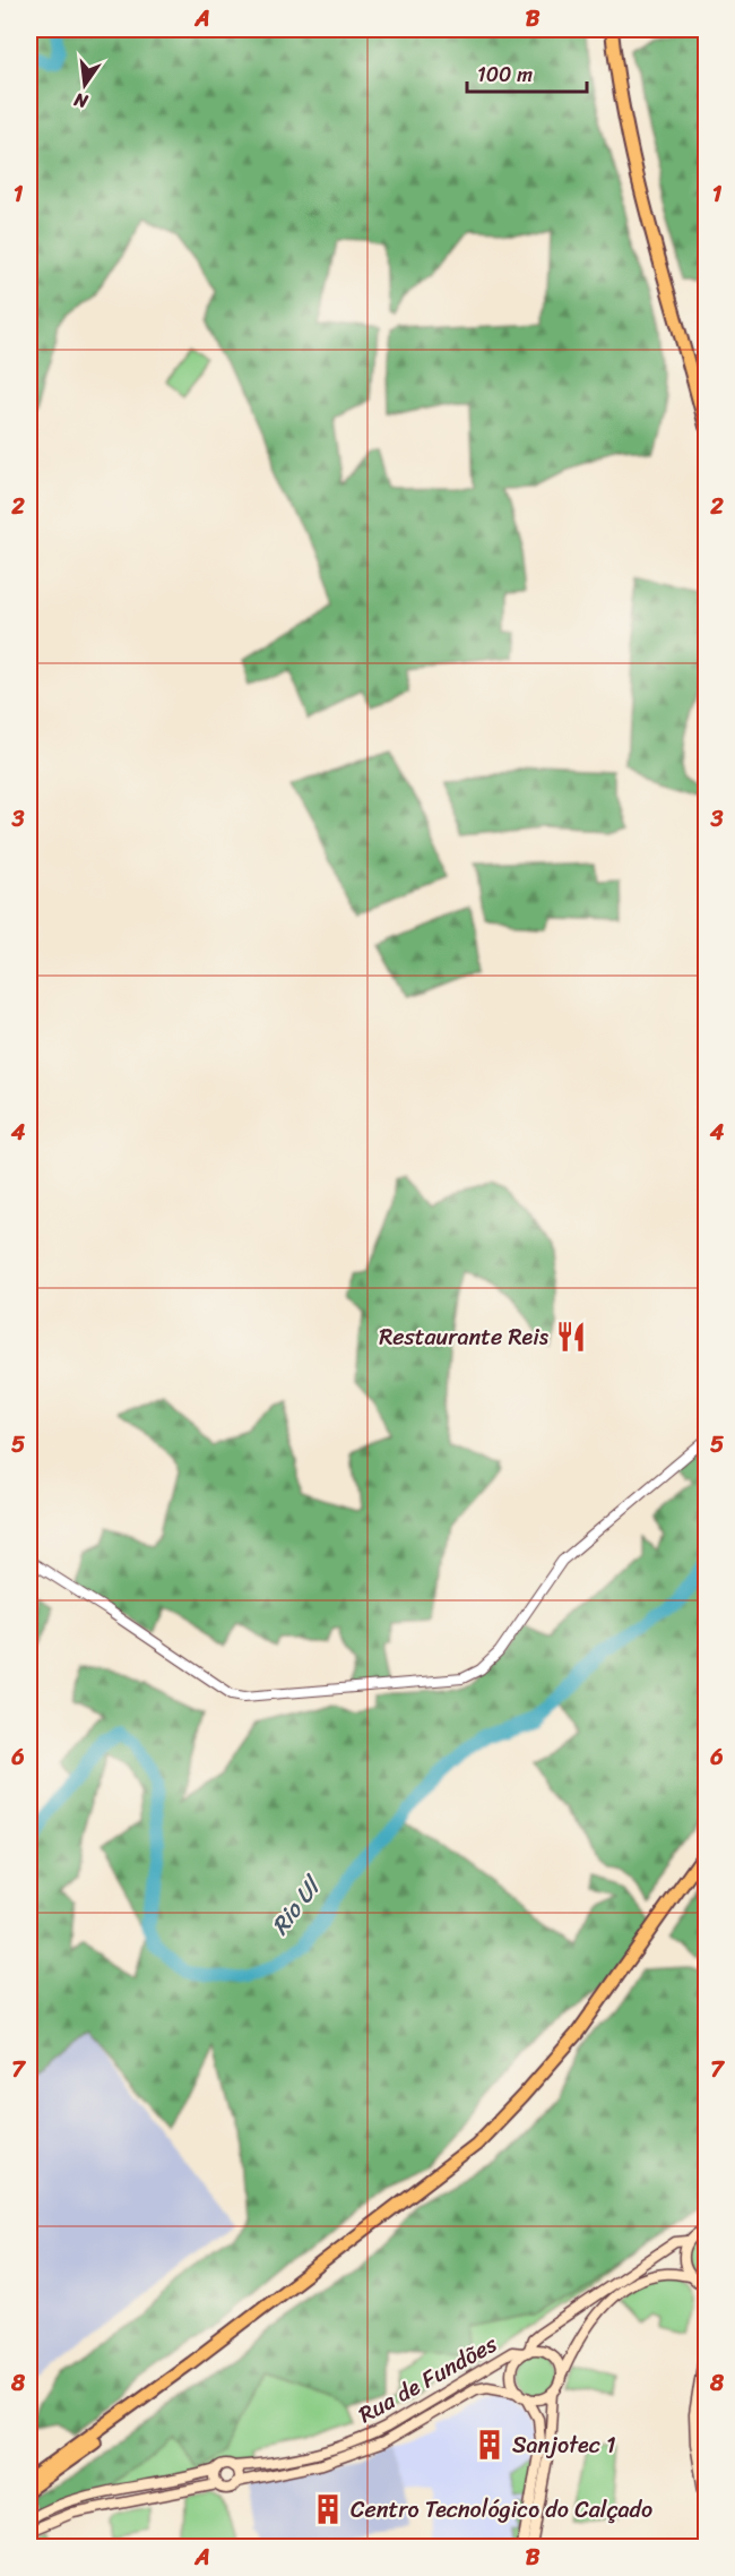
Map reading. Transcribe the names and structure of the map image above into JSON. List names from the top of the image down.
{
  "streets": {
    "main road": ["Rua de Fundões"]
  },
  "water": ["Rio Ul"],
  "places": {
    "restaurant": ["Restaurante Reis"],
    "building": ["Sanjotec 1", "Centro Tecnológico do Calçado"]
  },
  "scale_bar": "100 m",
  "north": "bottom",
  "grid": {
    "columns": ["A", "B"],
    "rows": [
      "1",
      "2",
      "3",
      "4",
      "5",
      "6",
      "7",
      "8"
    ]
  }
}
